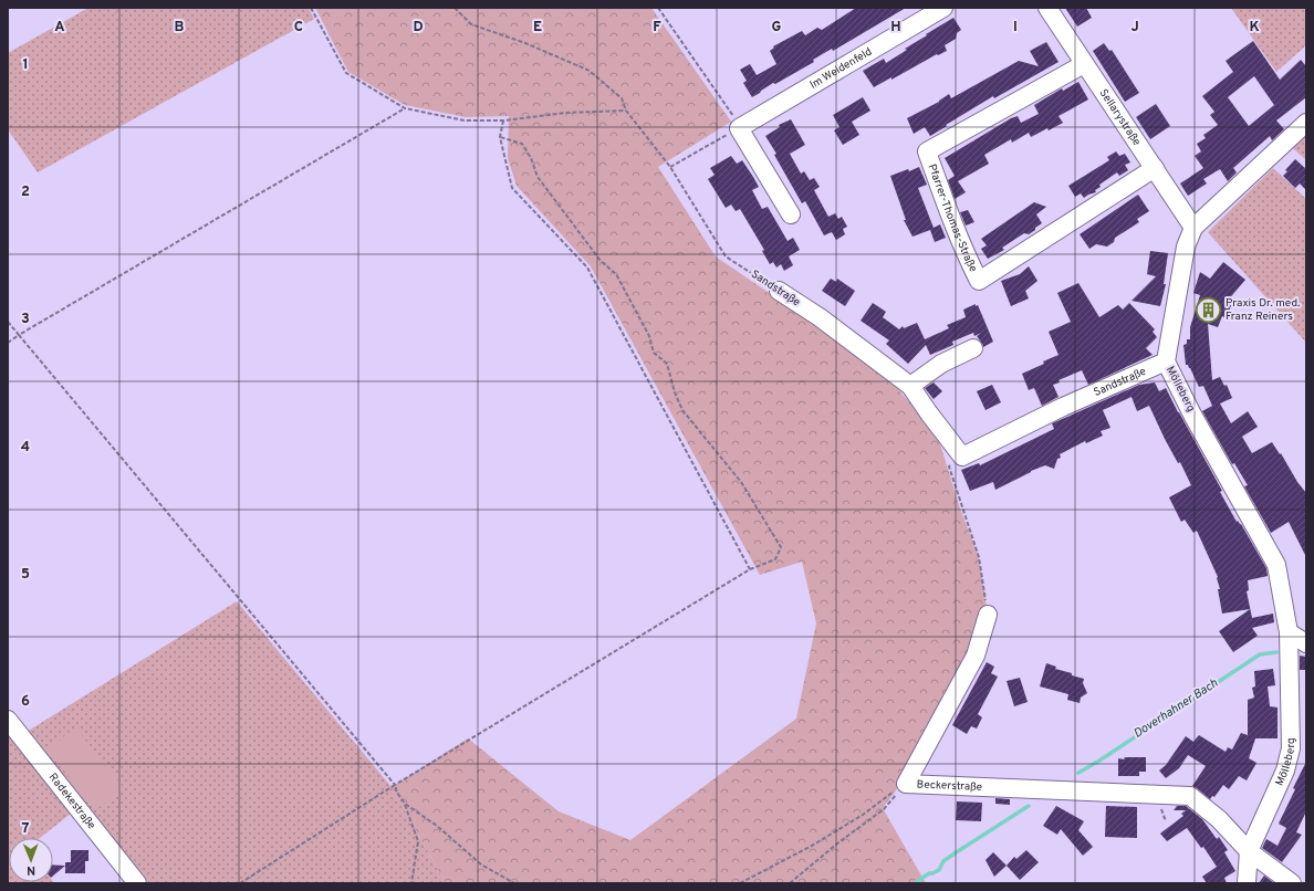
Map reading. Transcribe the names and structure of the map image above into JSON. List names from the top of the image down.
{
  "streets": {
    "street": [
      "Im Weidenfeld",
      "Sellarystraße",
      "Pfarrer-Thomas-Straße",
      "Sandstraße",
      "Mölleberg",
      "Beckerstraße",
      "Radekestraße"
    ]
  },
  "crossings": [
    ["Sellarystraße", "Pfarrer-Thomas-Straße"],
    ["Sellarystraße", "Mölleberg"],
    ["Sandstraße", "Mölleberg"],
    ["Mölleberg", "Beckerstraße"]
  ],
  "water": ["Doverhahner Bach"],
  "places": {
    "building": ["Praxis Dr. med. Franz Reiners"]
  },
  "north": "bottom",
  "grid": {
    "columns": [
      "A",
      "B",
      "C",
      "D",
      "E",
      "F",
      "G",
      "H",
      "I",
      "J",
      "K"
    ],
    "rows": [
      "1",
      "2",
      "3",
      "4",
      "5",
      "6",
      "7"
    ]
  }
}
